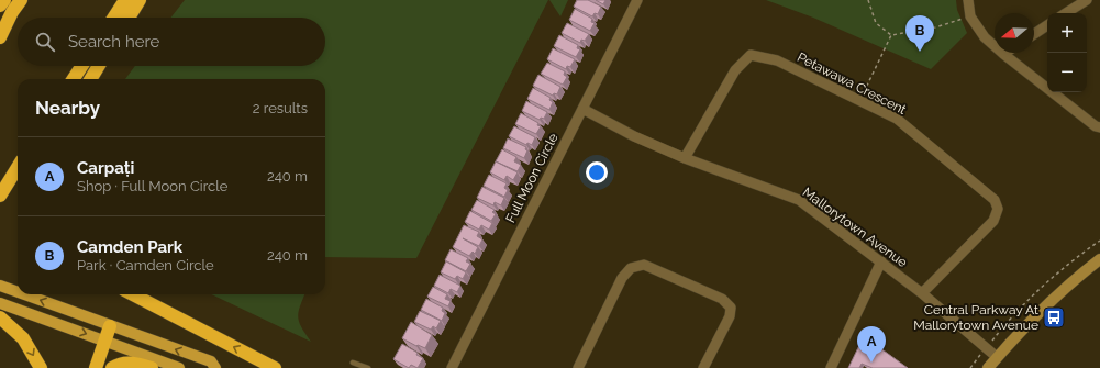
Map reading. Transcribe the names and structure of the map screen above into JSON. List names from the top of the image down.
{
  "streets": {
    "street": ["Petawawa Crescent", "Full Moon Circle", "Mallorytown Avenue"]
  },
  "crossings": [
    ["Petawawa Crescent", "Mallorytown Avenue"],
    ["Full Moon Circle", "Mallorytown Avenue"]
  ],
  "places": {
    "bus stop": ["Central Parkway At Mallorytown Avenue"]
  },
  "north": "left",
  "page": {
    "map_buttons": ["+", "−"],
    "pins": ["B", "A"],
    "search": "Search here",
    "heading": ["Nearby", "2 results"],
    "list": [
      {
        "mark": "A",
        "name": "Carpați",
        "note": "Shop · Full Moon Circle",
        "value": "240 m"
      },
      {
        "mark": "B",
        "name": "Camden Park",
        "note": "Park · Camden Circle",
        "value": "240 m"
      }
    ]
  }
}
